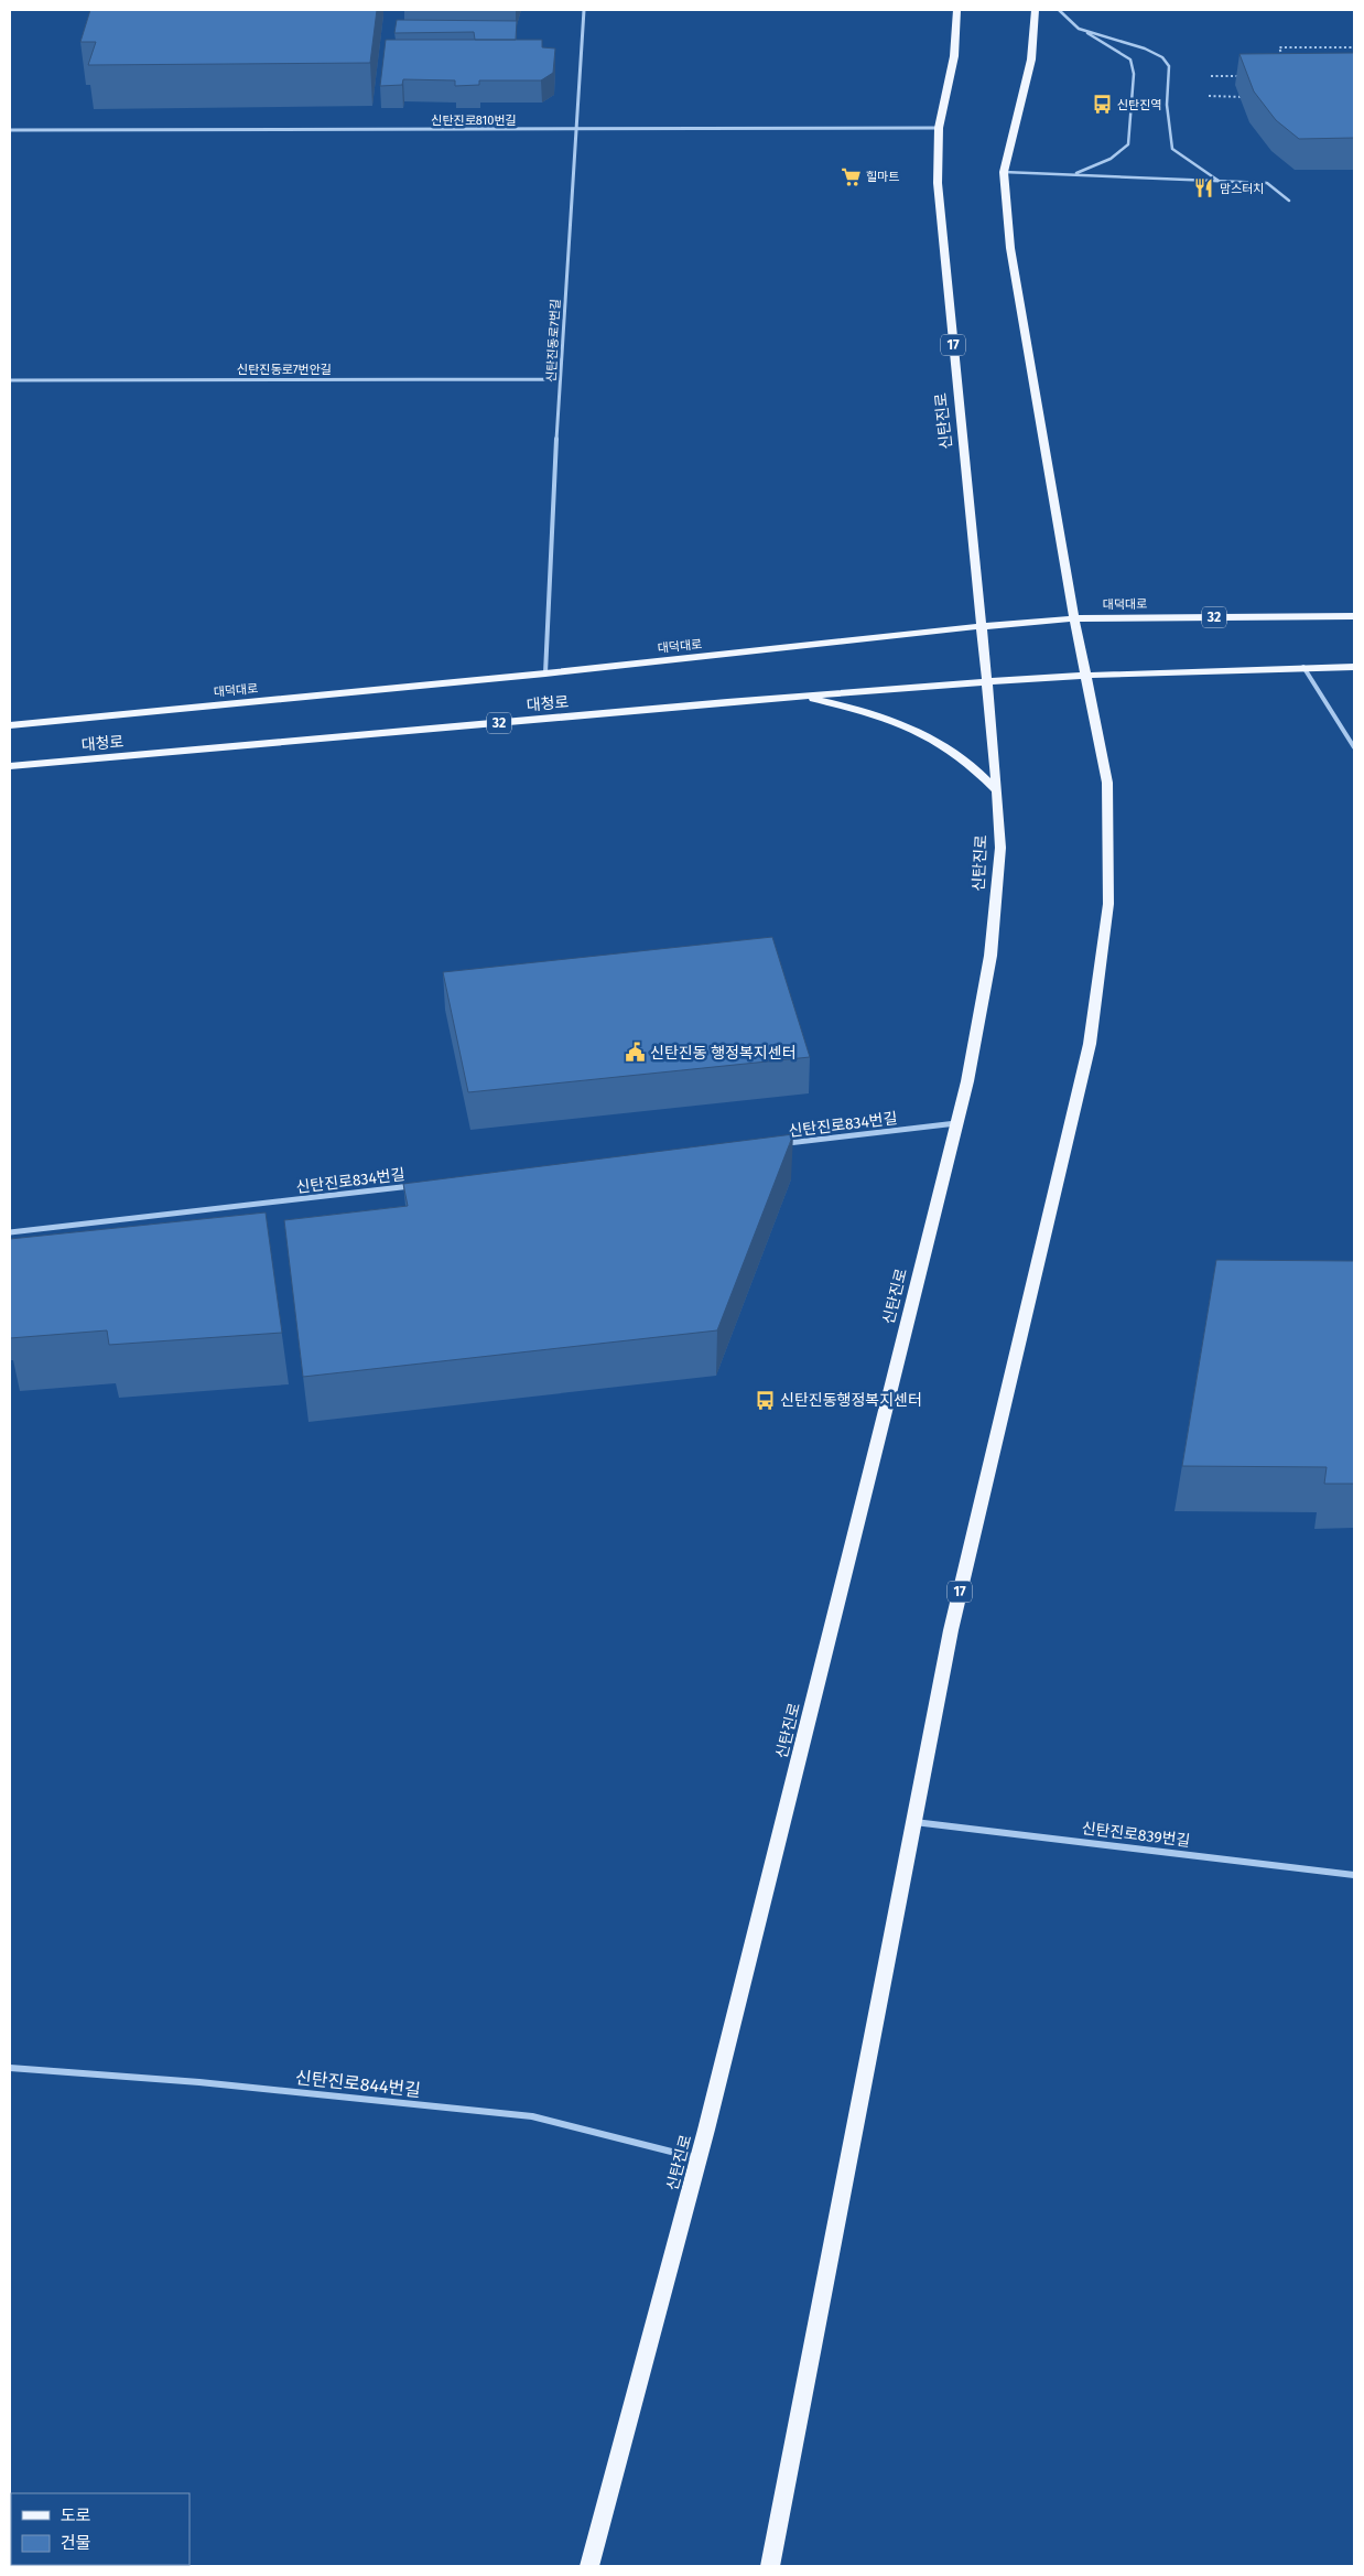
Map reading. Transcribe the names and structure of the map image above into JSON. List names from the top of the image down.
{
  "streets": {
    "main road": [
      "17",
      "신탄진로",
      "대덕대로",
      "32",
      "대청로"
    ],
    "street": [
      "신탄진로810번길",
      "신탄진동로7번길",
      "신탄진동로7번안길",
      "신탄진로834번길",
      "신탄진로839번길",
      "신탄진로844번길"
    ]
  },
  "crossings": [
    ["신탄진로810번길", "신탄진동로7번길"],
    ["신탄진로810번길", "신탄진로"],
    ["신탄진동로7번길", "신탄진동로7번안길"],
    ["신탄진동로7번길", "대덕대로"],
    ["17", "대덕대로"],
    ["17", "32"],
    ["17", "신탄진로839번길"],
    ["신탄진로", "대덕대로"],
    ["신탄진로", "32"],
    ["신탄진로", "대청로"],
    ["신탄진로", "신탄진로834번길"],
    ["신탄진로", "신탄진로844번길"],
    ["32", "대청로"]
  ],
  "places": {
    "bus stop": ["신탄진역", "신탄진동행정복지센터"],
    "supermarket": ["힐마트"],
    "restaurant": ["맘스터치"],
    "public building": ["신탄진동 행정복지센터"]
  },
  "legend": ["도로", "건물"]
}
